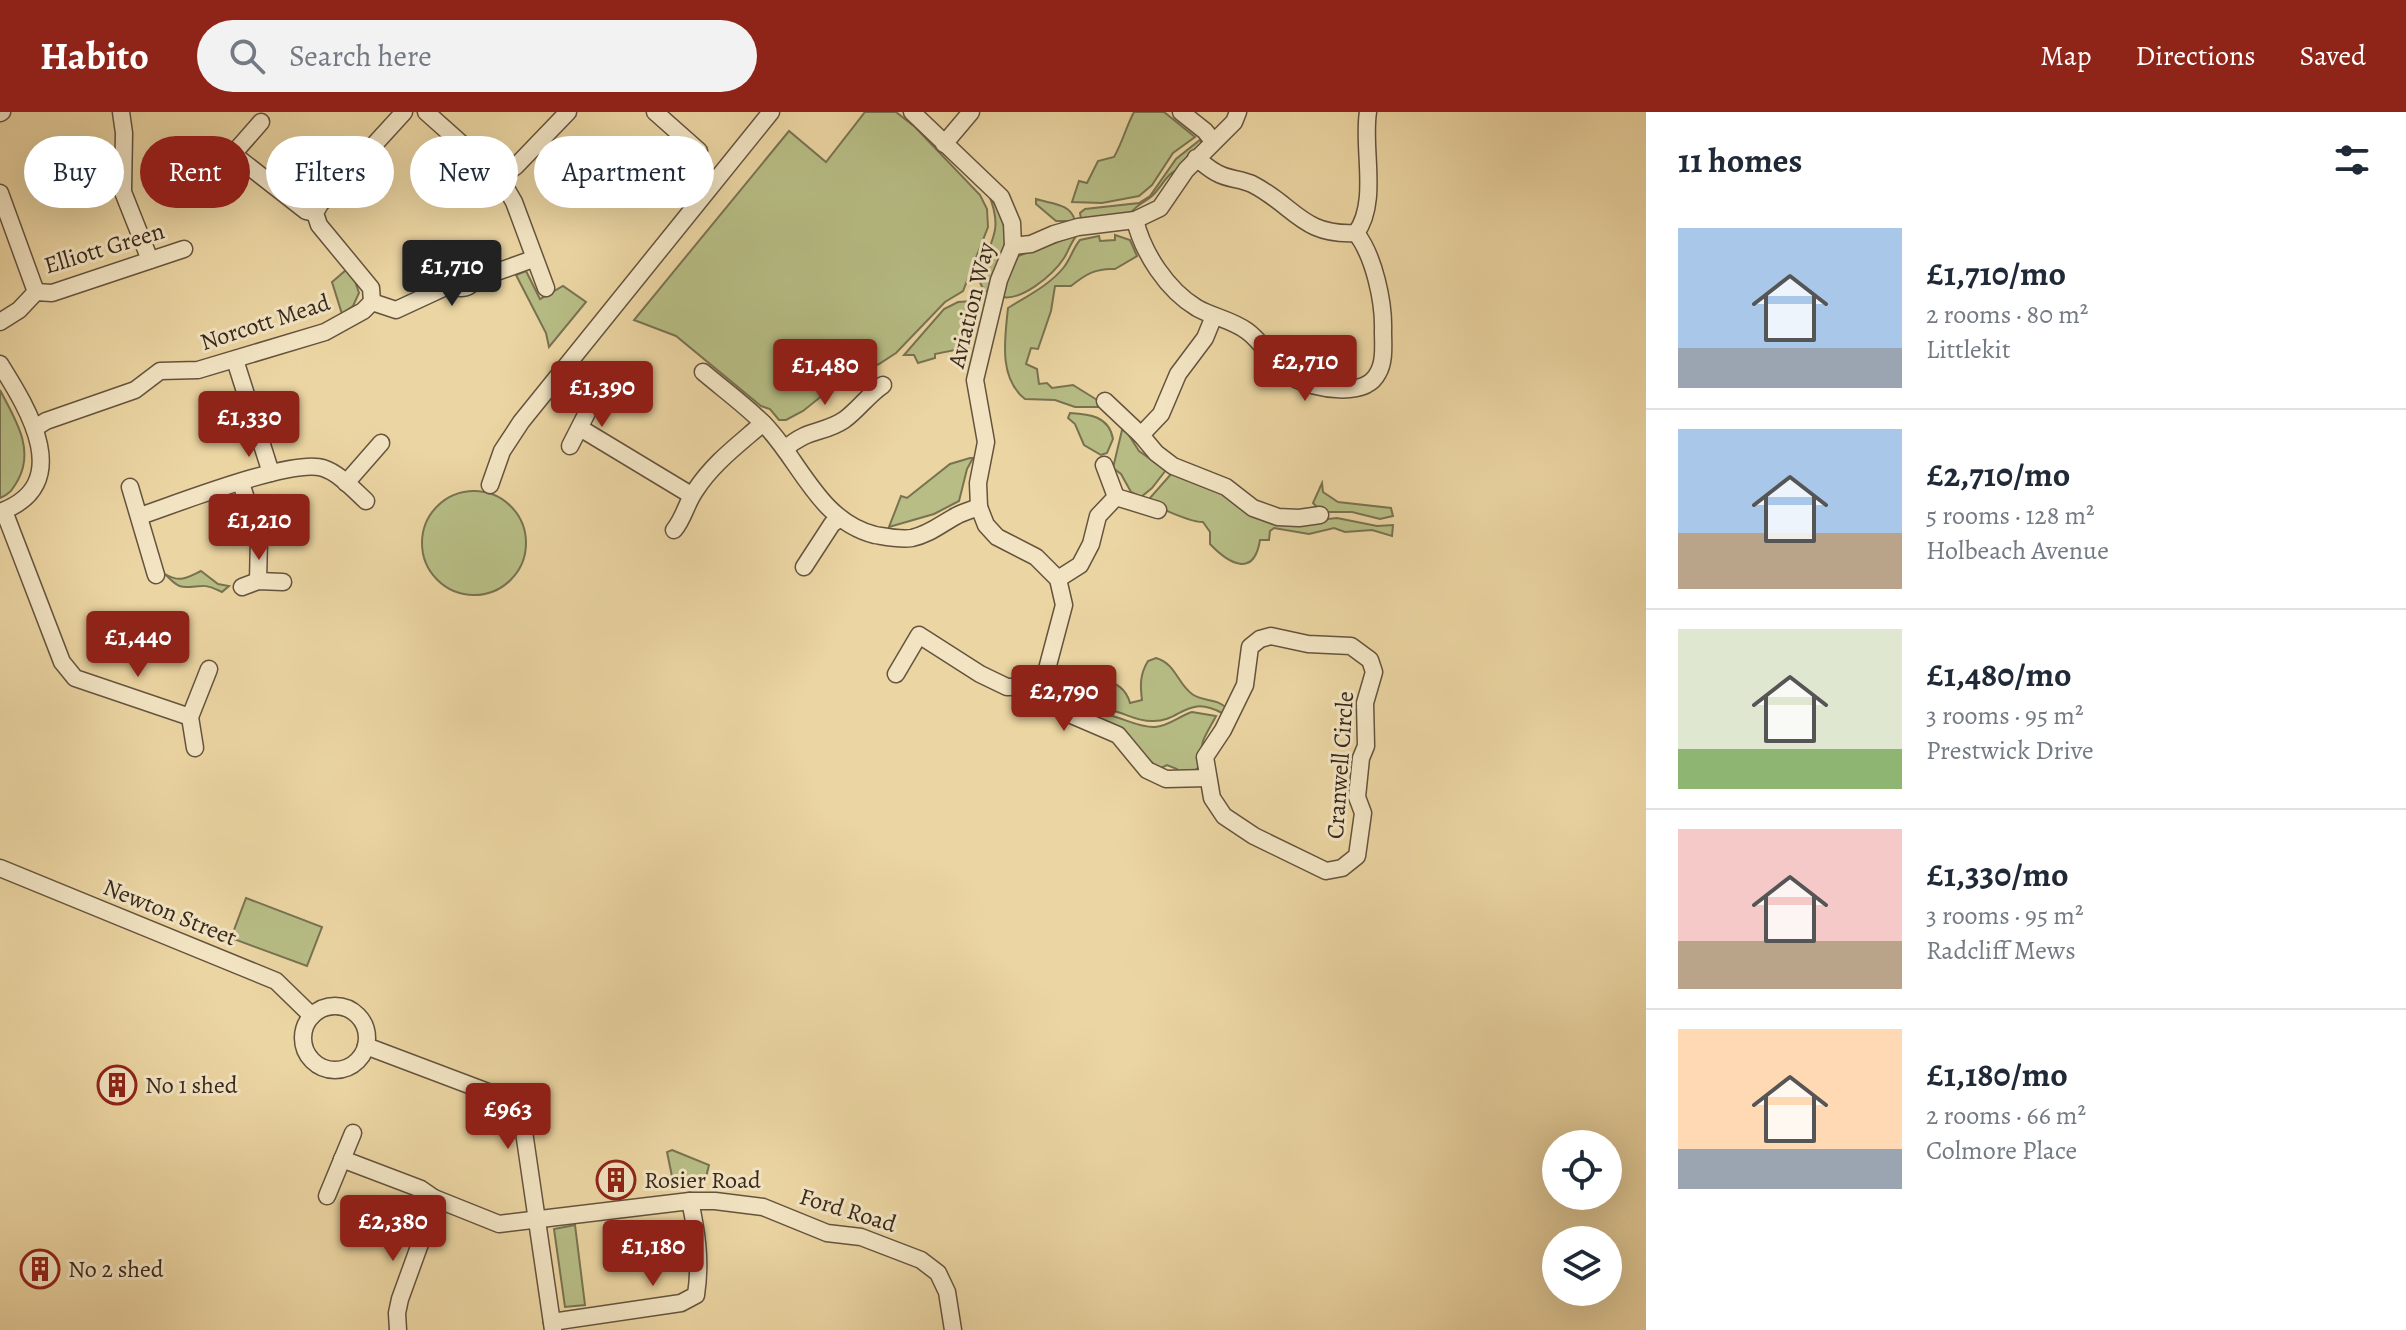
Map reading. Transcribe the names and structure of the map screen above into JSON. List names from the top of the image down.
{
  "streets": {
    "street": [
      "Elliott Green",
      "Aviation Way",
      "Norcott Mead",
      "Cranwell Circle",
      "Newton Street",
      "Ford Road"
    ]
  },
  "places": {
    "building": ["No 1 shed", "Rosier Road", "No 2 shed"]
  },
  "page": {
    "header": "Habito",
    "search": "Search here",
    "nav": ["Map", "Directions", "Saved"],
    "heading": "11 homes",
    "chip": [
      "Buy",
      "Rent",
      "Filters",
      "New",
      "Apartment"
    ],
    "list": [
      {
        "name": "£1,710/mo",
        "note": "2 rooms · 80 m² · Littlekit"
      },
      {
        "name": "£2,710/mo",
        "note": "5 rooms · 128 m² · Holbeach Avenue"
      },
      {
        "name": "£1,480/mo",
        "note": "3 rooms · 95 m² · Prestwick Drive"
      },
      {
        "name": "£1,330/mo",
        "note": "3 rooms · 95 m² · Radcliff Mews"
      },
      {
        "name": "£1,180/mo",
        "note": "2 rooms · 66 m² · Colmore Place"
      }
    ],
    "price": [
      "£1,710",
      "£2,710",
      "£1,480",
      "£1,390",
      "£1,330",
      "£1,210",
      "£1,440",
      "£2,790",
      "£963",
      "£2,380",
      "£1,180"
    ]
  }
}
